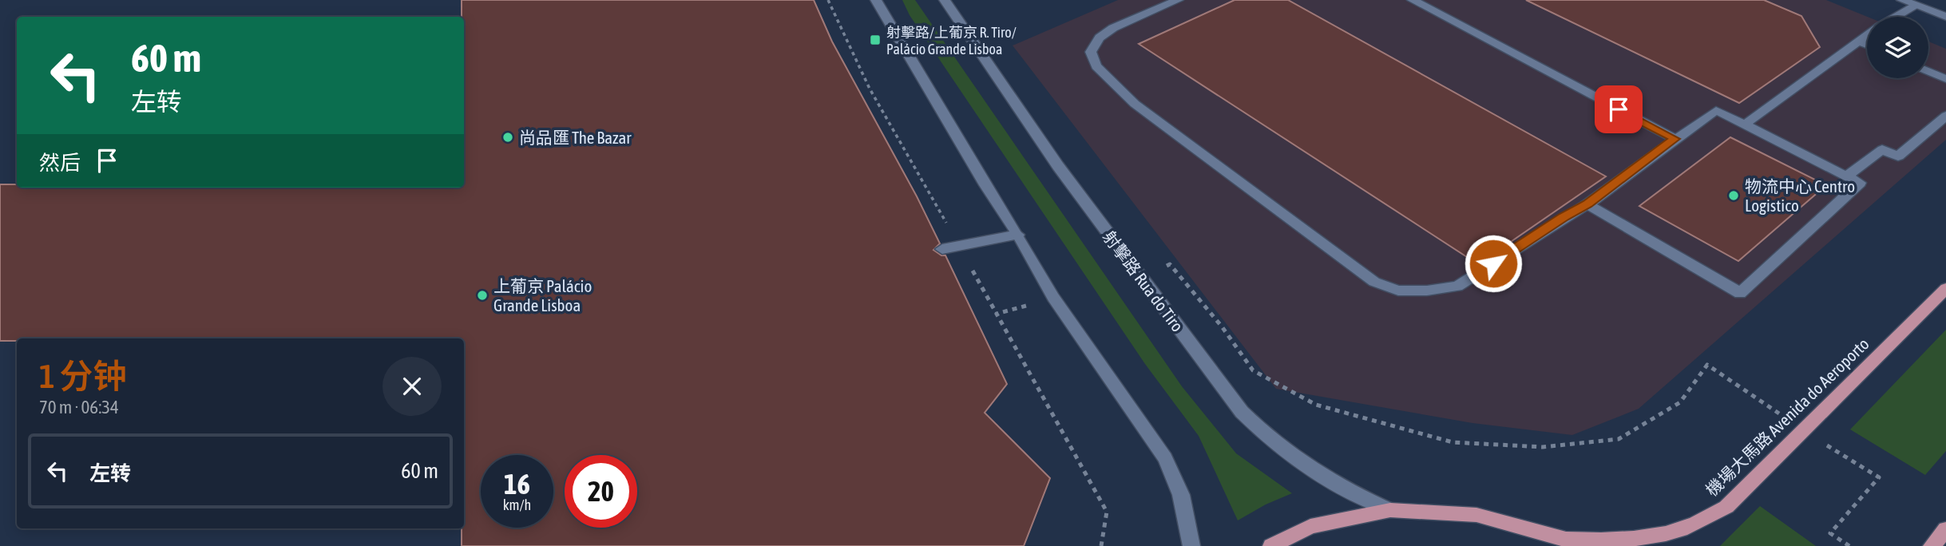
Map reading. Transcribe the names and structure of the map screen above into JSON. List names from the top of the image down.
{
  "streets": {
    "main road": ["機場大馬路 Avenida do Aeroporto"],
    "street": ["射擊路 Rua do Tiro"]
  },
  "crossings": [
    ["射擊路 Rua do Tiro", "機場大馬路 Avenida do Aeroporto"]
  ],
  "places": {
    "transit": ["射擊路/上葡京 R. Tiro/ Palácio Grande Lisboa"],
    "other": ["尚品匯 The Bazar", "物流中心 Centro Logistico", "上葡京 Palácio Grande Lisboa"]
  },
  "page": {
    "turn": ["60 m", "左转"],
    "then": "然后",
    "heading": ["1 分钟", "70 m · 06:34"],
    "list": [
      {
        "name": "左转",
        "value": "60 m"
      }
    ],
    "speed": "16 km/h",
    "limit": "20"
  }
}
